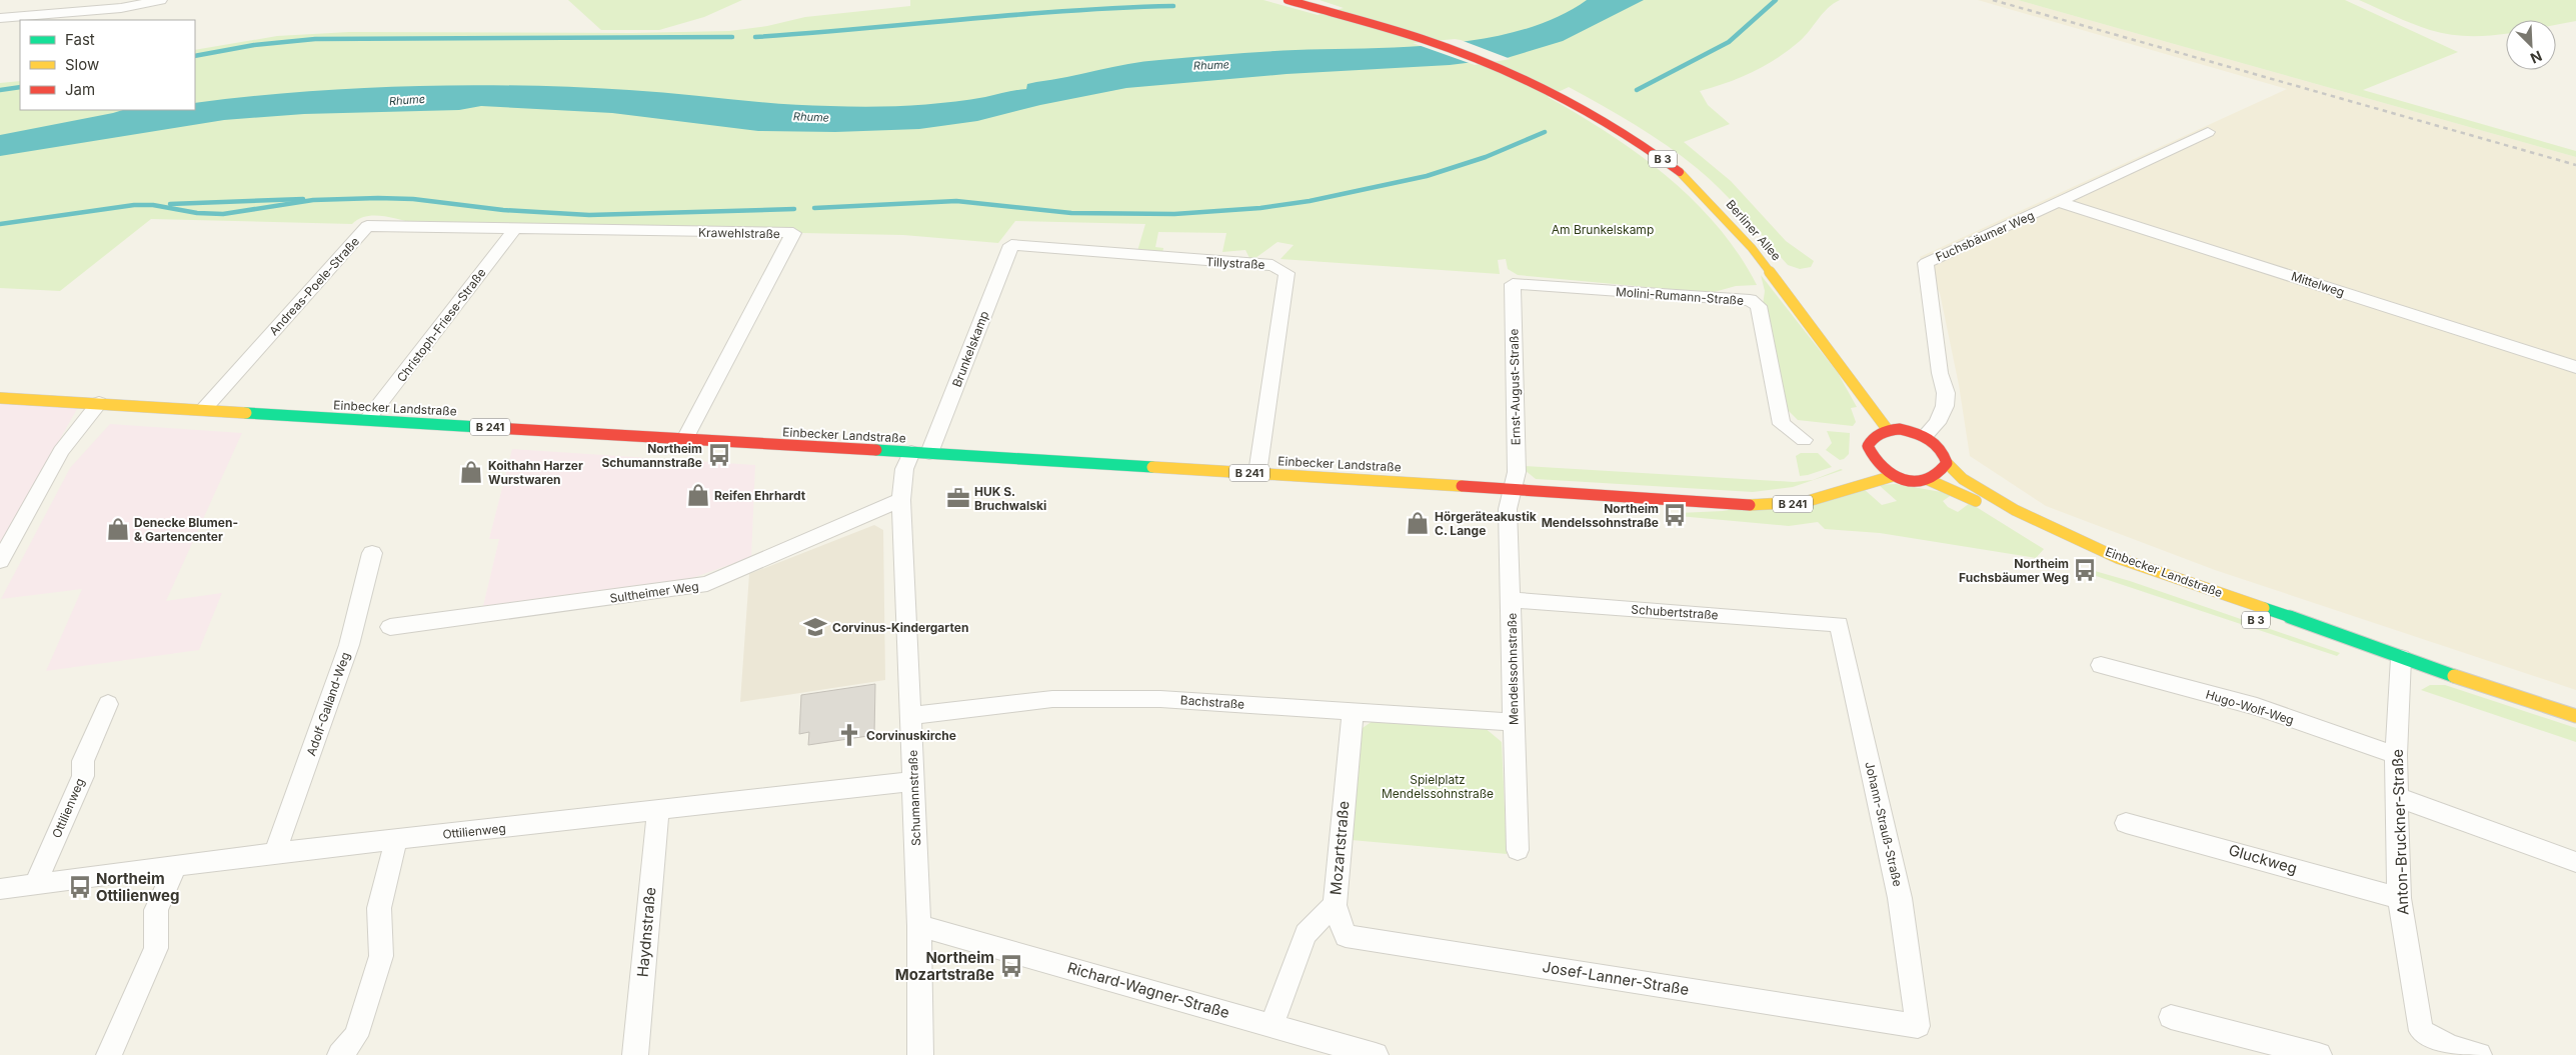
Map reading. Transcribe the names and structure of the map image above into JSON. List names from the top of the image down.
{
  "streets": {
    "main road": [
      "B 3",
      "Berliner Allee",
      "Einbecker Landstraße",
      "B 241"
    ],
    "street": [
      "Krawehlstraße",
      "Fuchsbäumer Weg",
      "Tillystraße",
      "Mittelweg",
      "Andreas-Poele-Straße",
      "Molini-Rumann-Straße",
      "Christoph-Friese-Straße",
      "Brunkelskamp",
      "Ernst-August-Straße",
      "Sultheimer Weg",
      "Schubertstraße",
      "Mendelssohnstraße",
      "Bachstraße",
      "Adolf-Galland-Weg",
      "Hugo-Wolf-Weg",
      "Schumannstraße",
      "Ottilienweg",
      "Johann-Strauß-Straße",
      "Anton-Bruckner-Straße",
      "Mozartstraße",
      "Gluckweg",
      "Haydnstraße",
      "Josef-Lanner-Straße",
      "Richard-Wagner-Straße"
    ]
  },
  "crossings": [
    ["Berliner Allee", "Fuchsbäumer Weg"],
    ["Berliner Allee", "Einbecker Landstraße"],
    ["Krawehlstraße", "Andreas-Poele-Straße"],
    ["Krawehlstraße", "Christoph-Friese-Straße"],
    ["Krawehlstraße", "Einbecker Landstraße"],
    ["Fuchsbäumer Weg", "Mittelweg"],
    ["Fuchsbäumer Weg", "Einbecker Landstraße"],
    ["Tillystraße", "Brunkelskamp"],
    ["Tillystraße", "Einbecker Landstraße"],
    ["Andreas-Poele-Straße", "Christoph-Friese-Straße"],
    ["Andreas-Poele-Straße", "Einbecker Landstraße"],
    ["Molini-Rumann-Straße", "Ernst-August-Straße"],
    ["Christoph-Friese-Straße", "Einbecker Landstraße"],
    ["Brunkelskamp", "Einbecker Landstraße"],
    ["Brunkelskamp", "Schumannstraße"],
    ["Ernst-August-Straße", "Einbecker Landstraße"],
    ["Ernst-August-Straße", "Mendelssohnstraße"],
    ["Einbecker Landstraße", "Mendelssohnstraße"],
    ["Einbecker Landstraße", "Schumannstraße"],
    ["Einbecker Landstraße", "Anton-Bruckner-Straße"],
    ["Sultheimer Weg", "Schumannstraße"],
    ["Schubertstraße", "Mendelssohnstraße"],
    ["Schubertstraße", "Johann-Strauß-Straße"],
    ["Mendelssohnstraße", "Bachstraße"],
    ["Bachstraße", "Schumannstraße"],
    ["Bachstraße", "Mozartstraße"],
    ["Adolf-Galland-Weg", "Ottilienweg"],
    ["Hugo-Wolf-Weg", "Anton-Bruckner-Straße"],
    ["Schumannstraße", "Ottilienweg"],
    ["Schumannstraße", "Richard-Wagner-Straße"],
    ["Ottilienweg", "Haydnstraße"],
    ["Johann-Strauß-Straße", "Josef-Lanner-Straße"],
    ["Anton-Bruckner-Straße", "Gluckweg"],
    ["Mozartstraße", "Josef-Lanner-Straße"],
    ["Mozartstraße", "Richard-Wagner-Straße"]
  ],
  "water": ["Rhume"],
  "parks": ["Am Brunkelskamp", "Spielplatz Mendelssohnstraße"],
  "places": {
    "bus stop": [
      "Northeim Schumannstraße",
      "Northeim Mendelssohnstraße",
      "Northeim Fuchsbäumer Weg",
      "Northeim Ottilienweg",
      "Northeim Mozartstraße"
    ],
    "shop": [
      "Koithahn Harzer Wurstwaren",
      "Reifen Ehrhardt",
      "Hörgeräteakustik C. Lange",
      "Denecke Blumen- & Gartencenter"
    ],
    "office": ["HUK S. Bruchwalski"],
    "school or university": ["Corvinus-Kindergarten"],
    "church": ["Corvinuskirche"]
  },
  "legend": ["Fast", "Slow", "Jam"],
  "north": "bottom right"
}
